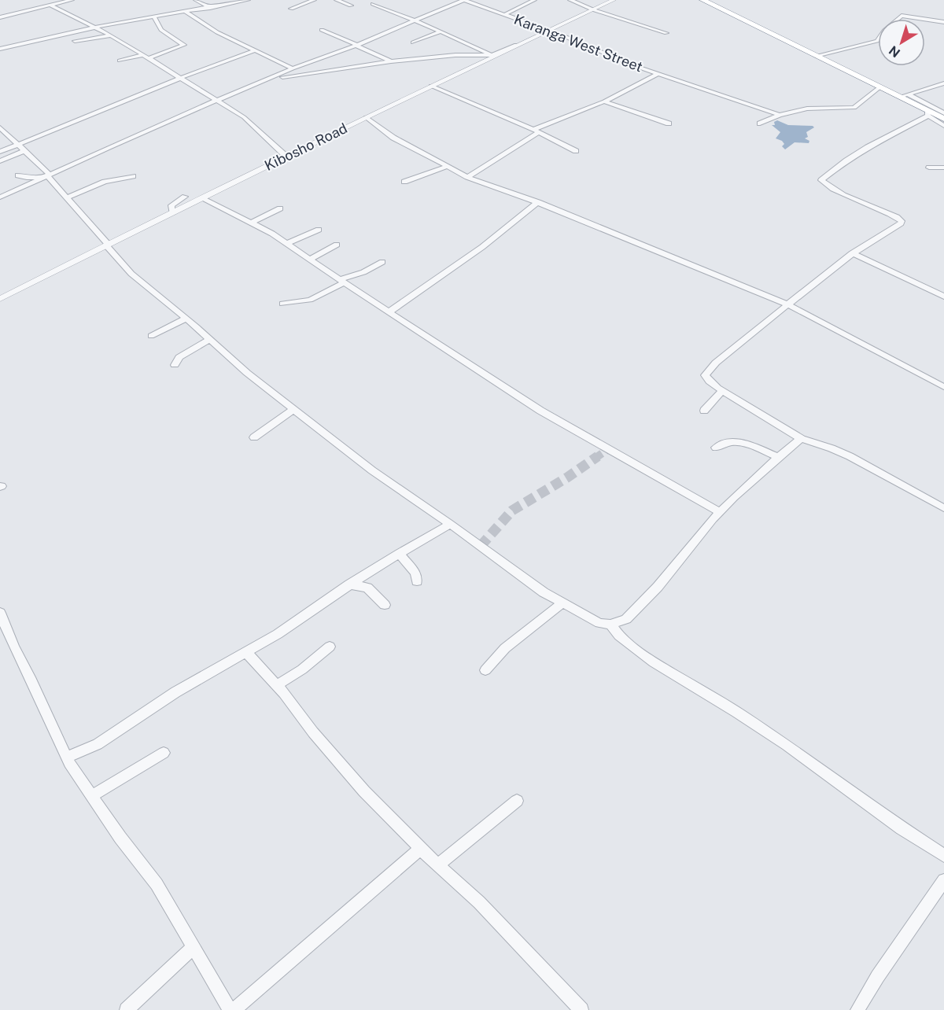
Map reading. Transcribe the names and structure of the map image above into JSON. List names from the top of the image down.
{
  "streets": {
    "street": ["Karanga West Street", "Kibosho Road"]
  },
  "crossings": [
    ["Karanga West Street", "Kibosho Road"]
  ],
  "north": "bottom left"
}
